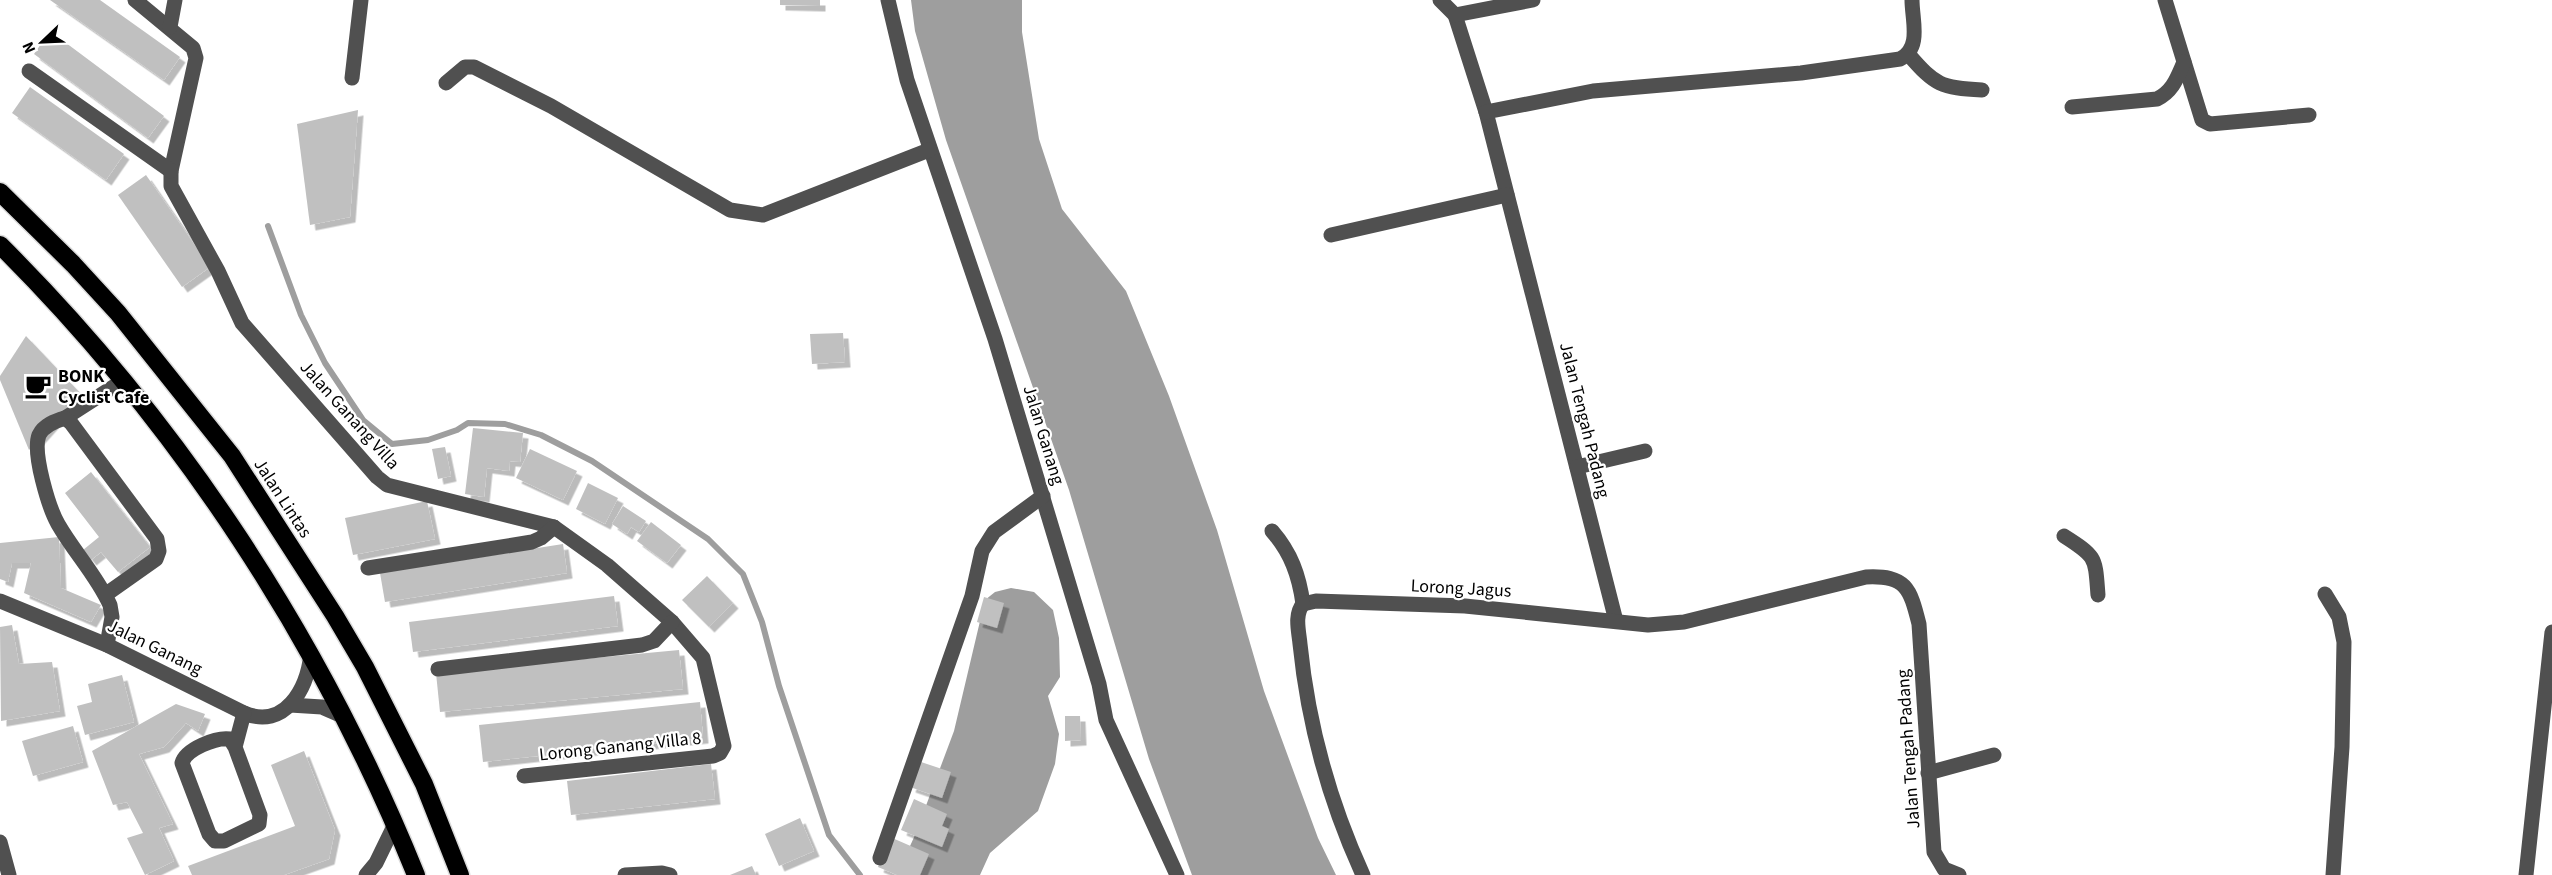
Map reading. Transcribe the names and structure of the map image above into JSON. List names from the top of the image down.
{
  "streets": {
    "highway": ["Jalan Lintas"],
    "street": [
      "Jalan Ganang Villa",
      "Jalan Tengah Padang",
      "Jalan Ganang",
      "Lorong Jagus",
      "Lorong Ganang Villa 8"
    ]
  },
  "crossings": [
    ["Jalan Ganang Villa", "Lorong Ganang Villa 8"],
    ["Jalan Tengah Padang", "Lorong Jagus"]
  ],
  "places": {
    "cafe": ["BONK Cyclist Cafe"]
  },
  "north": "bottom left"
}
